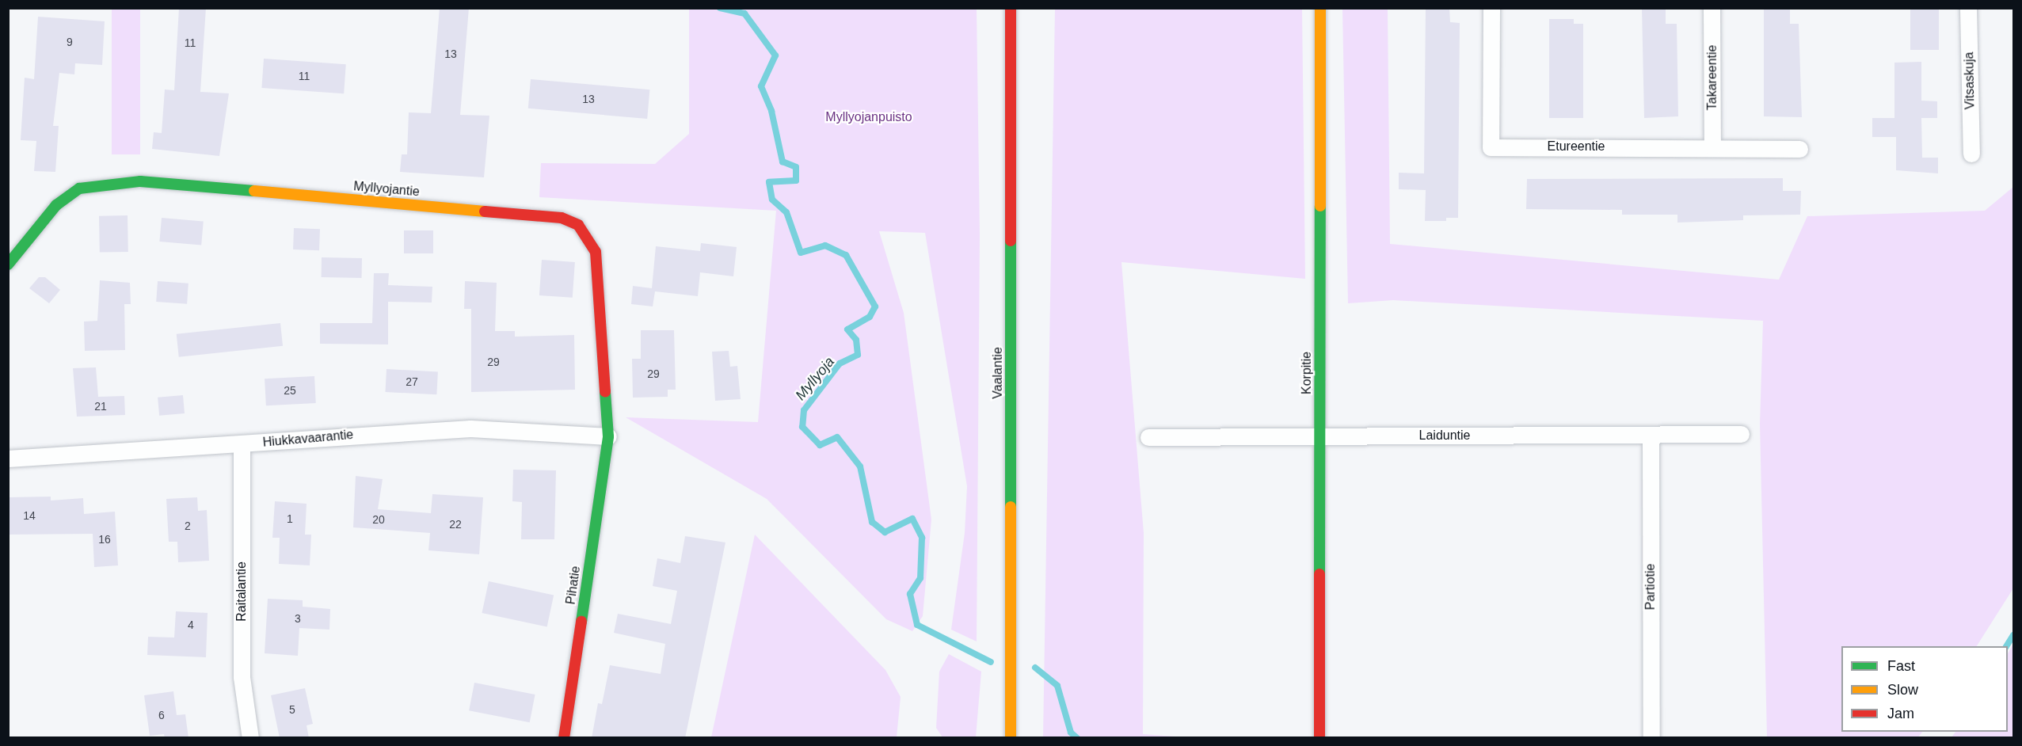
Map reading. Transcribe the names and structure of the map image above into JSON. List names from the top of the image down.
{
  "streets": {
    "street": [
      "Takareentie",
      "Vitsaskuja",
      "Etureentie",
      "Myllyojantie",
      "Vaalantie",
      "Korpitie",
      "Laiduntie",
      "Hiukkavaarantie",
      "Pihatie",
      "Partiotie",
      "Raitalantie"
    ]
  },
  "crossings": [
    ["Takareentie", "Etureentie"],
    ["Myllyojantie", "Hiukkavaarantie"],
    ["Myllyojantie", "Pihatie"],
    ["Korpitie", "Laiduntie"],
    ["Laiduntie", "Partiotie"],
    ["Hiukkavaarantie", "Pihatie"],
    ["Hiukkavaarantie", "Raitalantie"]
  ],
  "water": ["Myllyoja"],
  "parks": ["Myllyojanpuisto"],
  "house_numbers": [
    "9",
    "11",
    "13",
    "11",
    "13",
    "29",
    "29",
    "27",
    "25",
    "21",
    "14",
    "1",
    "20",
    "22",
    "2",
    "16",
    "3",
    "4",
    "5",
    "6"
  ],
  "legend": ["Fast", "Slow", "Jam"]
}
